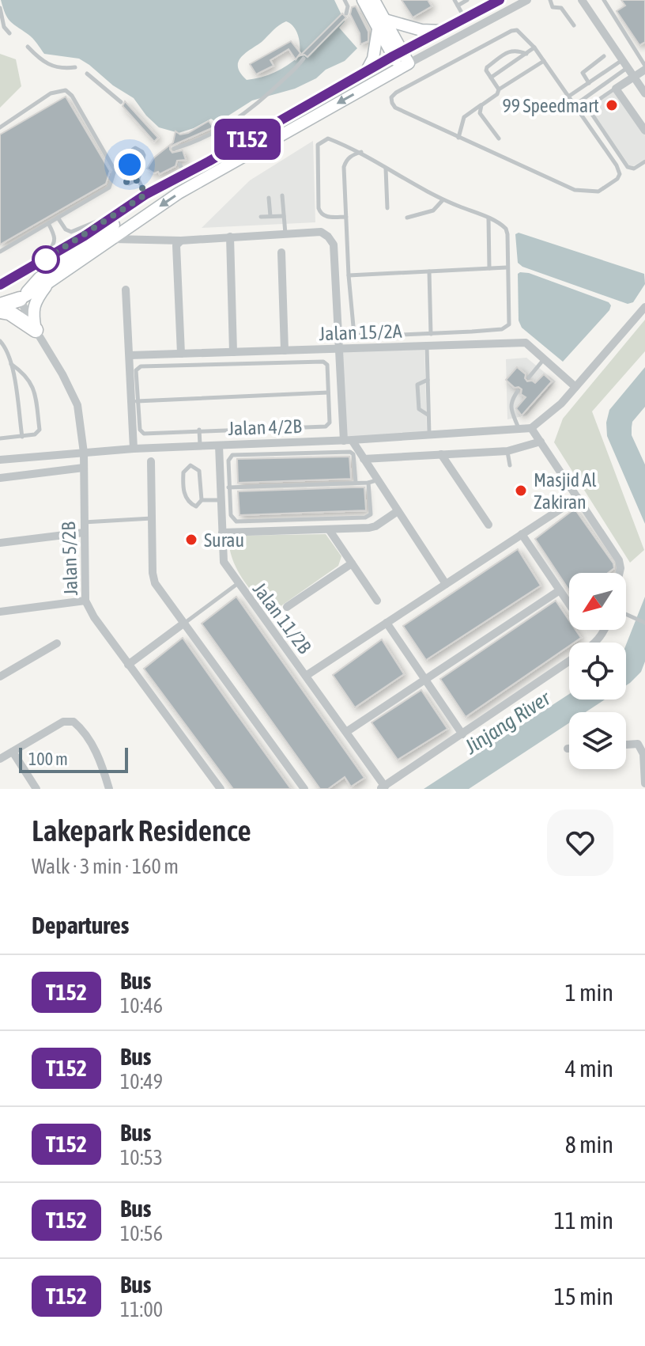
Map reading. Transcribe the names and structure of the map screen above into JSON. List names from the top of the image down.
{
  "streets": {
    "street": [
      "Jalan 15/2A",
      "Jalan 4/2B",
      "Jalan 5/2B",
      "Jalan 11/2B"
    ]
  },
  "crossings": [
    ["Jalan 4/2B", "Jalan 5/2B"],
    ["Jalan 4/2B", "Jalan 11/2B"]
  ],
  "water": ["Jinjang River"],
  "places": ["99 Speedmart", "Masjid Al Zakiran", "Surau"],
  "lines": ["bus line T152"],
  "scale_bar": "100 m",
  "north": "bottom left",
  "page": {
    "on_map": "T152",
    "scale": "100 m",
    "heading": [
      ["Lakepark Residence", "Walk · 3 min · 160 m"],
      "Departures"
    ],
    "list": [
      {
        "mark": "T152",
        "name": "Bus",
        "note": "10:46",
        "value": "1 min"
      },
      {
        "mark": "T152",
        "name": "Bus",
        "note": "10:49",
        "value": "4 min"
      },
      {
        "mark": "T152",
        "name": "Bus",
        "note": "10:53",
        "value": "8 min"
      },
      {
        "mark": "T152",
        "name": "Bus",
        "note": "10:56",
        "value": "11 min"
      },
      {
        "mark": "T152",
        "name": "Bus",
        "note": "11:00",
        "value": "15 min"
      }
    ]
  }
}
